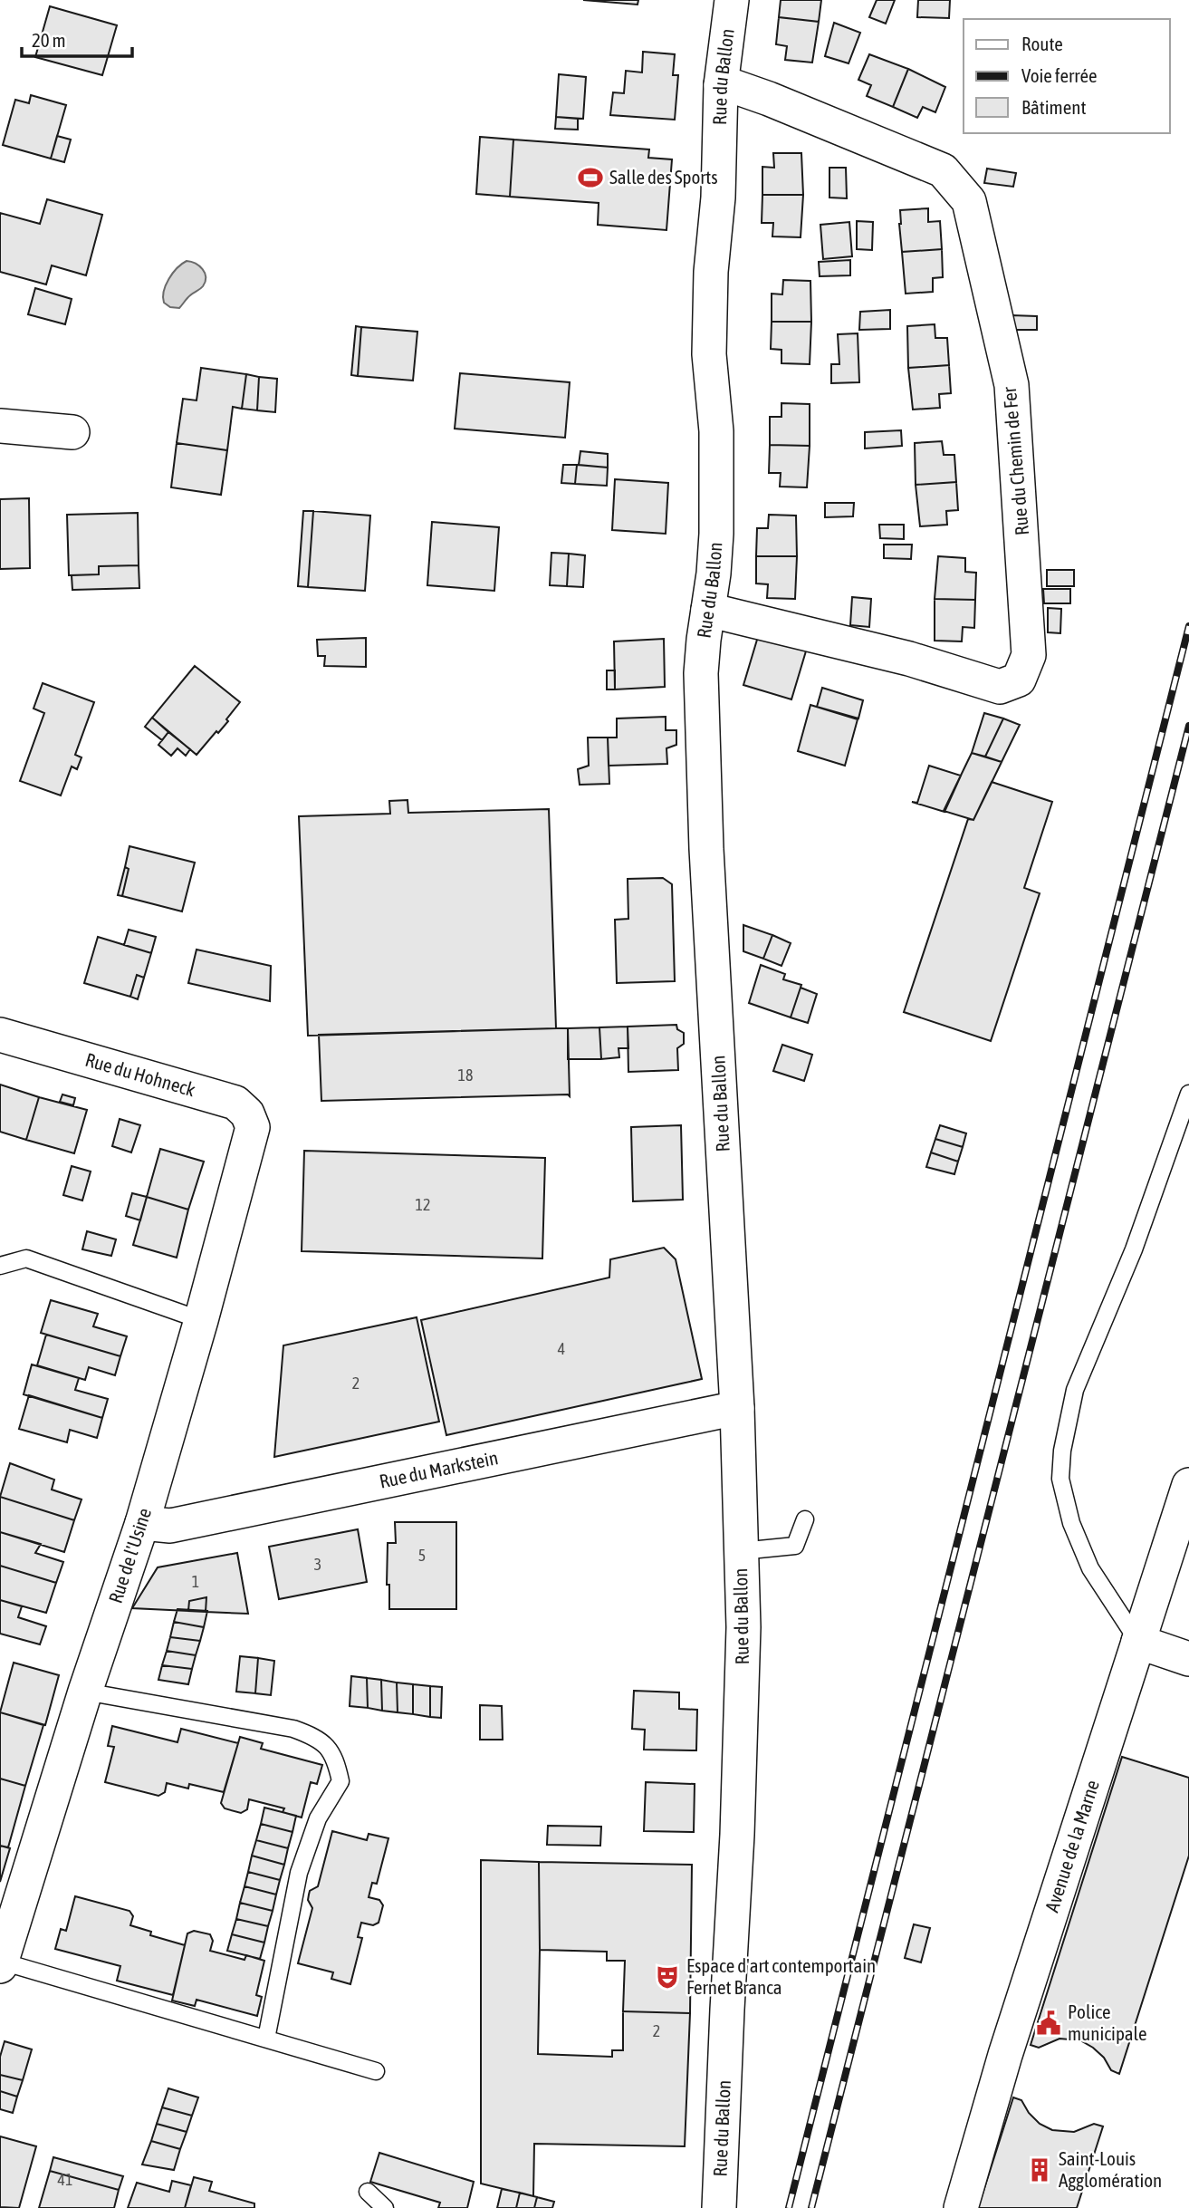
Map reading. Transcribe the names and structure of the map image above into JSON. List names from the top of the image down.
{
  "streets": {
    "street": [
      "Rue du Ballon",
      "Rue du Chemin de Fer",
      "Rue du Hohneck",
      "Rue du Markstein",
      "Rue de l'Usine",
      "Avenue de la Marne"
    ]
  },
  "crossings": [
    ["Rue du Ballon", "Rue du Chemin de Fer"],
    ["Rue du Ballon", "Rue du Markstein"],
    ["Rue du Hohneck", "Rue de l'Usine"],
    ["Rue du Markstein", "Rue de l'Usine"]
  ],
  "places": {
    "sports": ["Salle des Sports"],
    "theatre": ["Espace d'art contemportain Fernet Branca"],
    "public building": ["Police municipale"],
    "building": ["Saint-Louis Agglomération"]
  },
  "house_numbers": [
    "18",
    "12",
    "4",
    "2",
    "5",
    "3",
    "1",
    "2",
    "41"
  ],
  "legend": ["Route", "Voie ferrée", "Bâtiment"],
  "scale_bar": "20 m"
}
